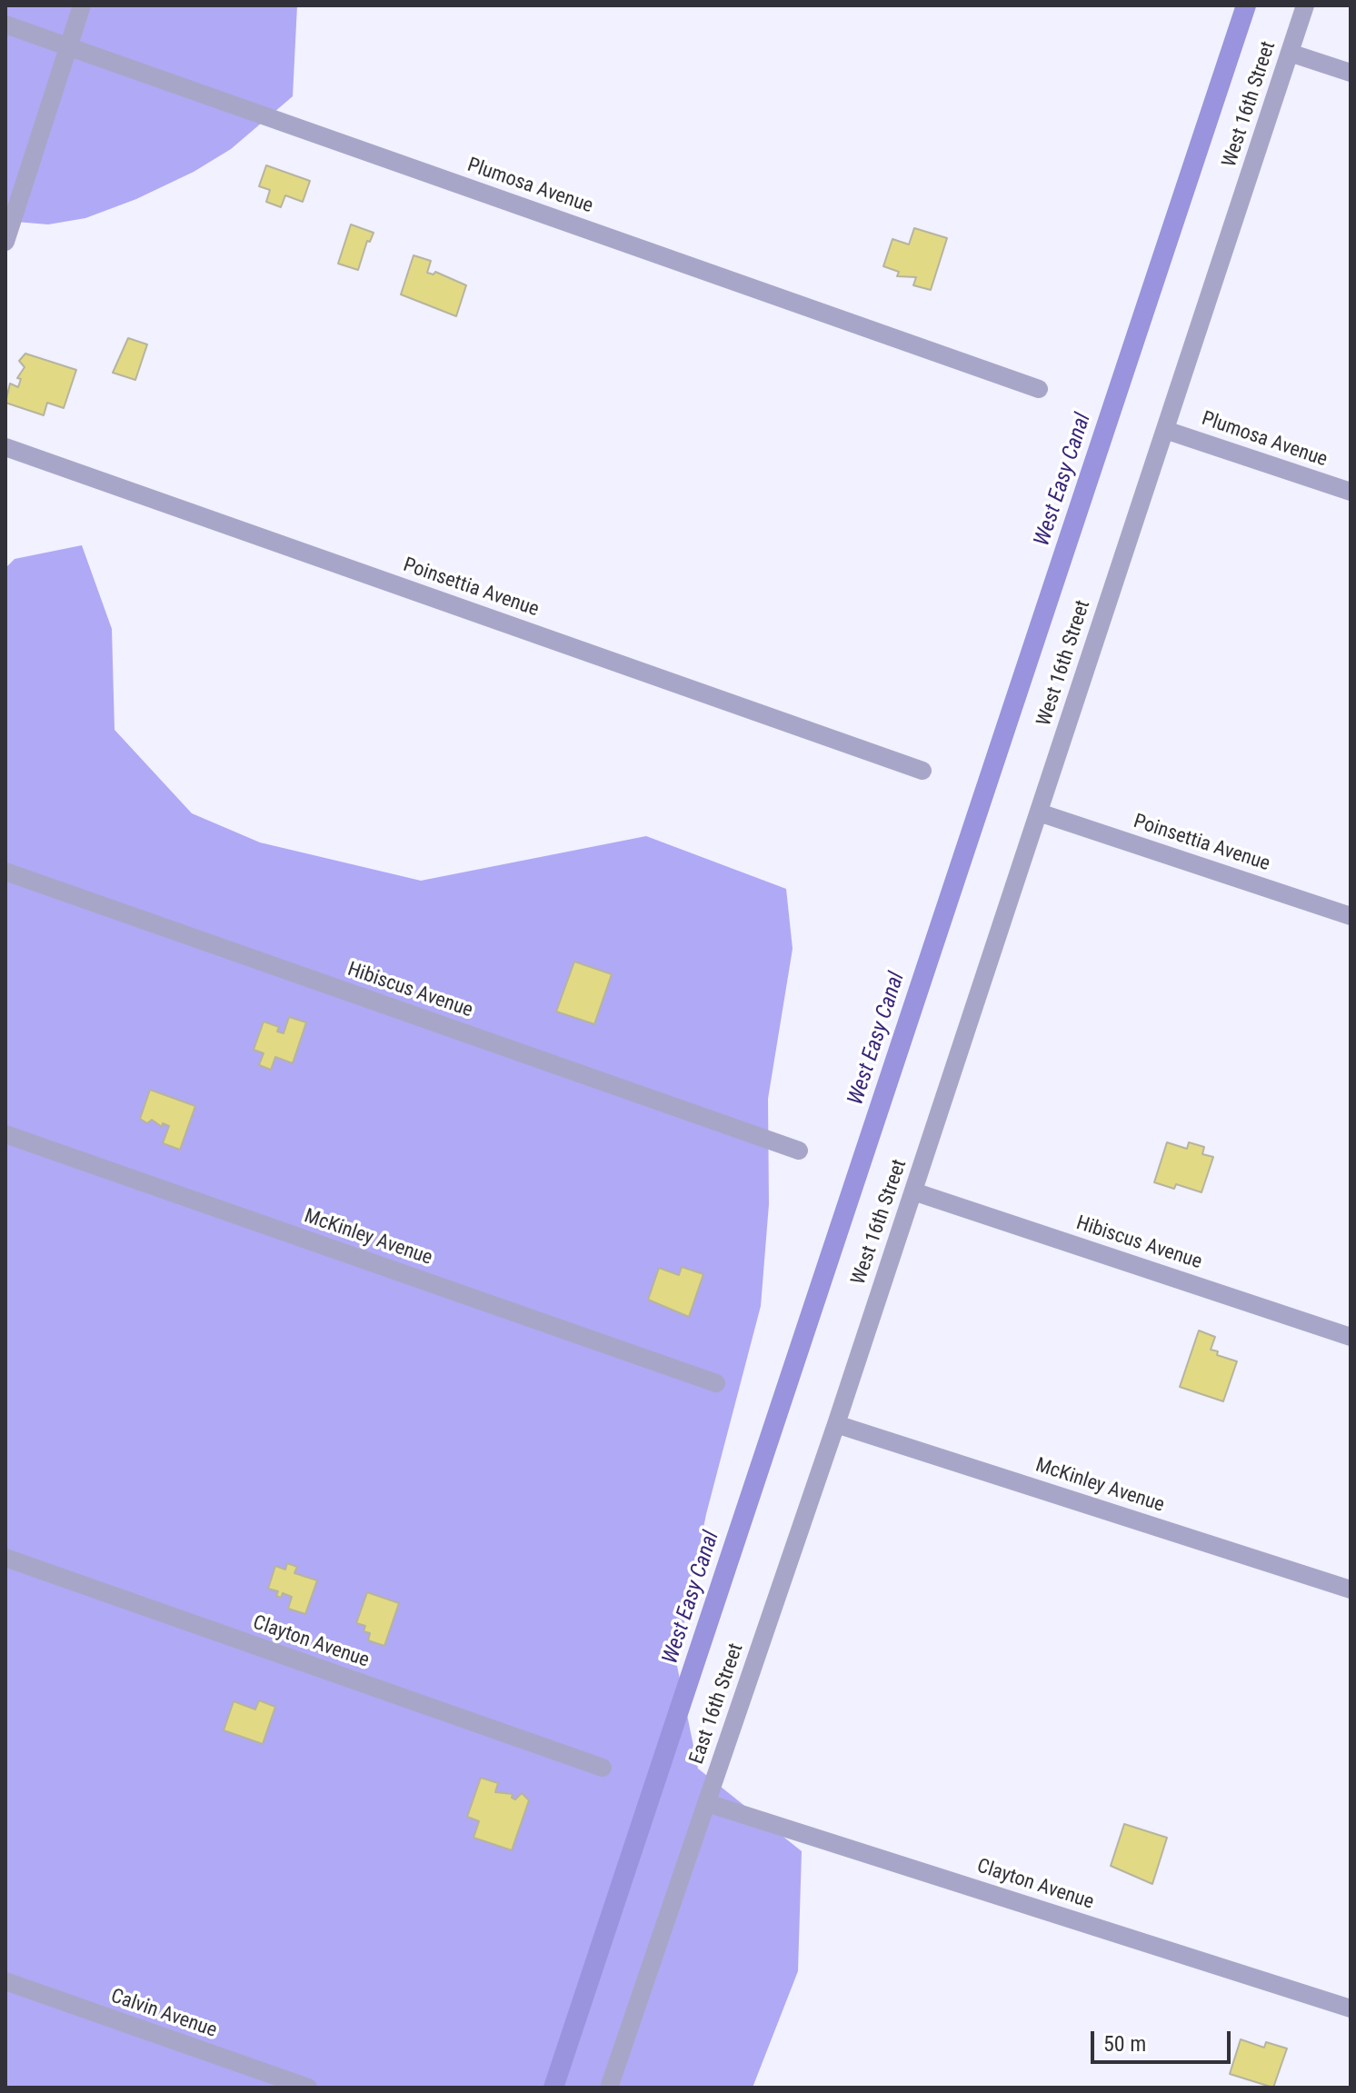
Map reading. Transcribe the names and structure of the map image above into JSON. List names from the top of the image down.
{
  "streets": {
    "street": [
      "West 16th Street",
      "Plumosa Avenue",
      "Poinsettia Avenue",
      "Hibiscus Avenue",
      "McKinley Avenue",
      "Clayton Avenue",
      "East 16th Street",
      "Calvin Avenue"
    ]
  },
  "crossings": [
    ["West 16th Street", "Plumosa Avenue"],
    ["West 16th Street", "Poinsettia Avenue"],
    ["West 16th Street", "Hibiscus Avenue"],
    ["West 16th Street", "East 16th Street"],
    ["McKinley Avenue", "East 16th Street"],
    ["Clayton Avenue", "East 16th Street"]
  ],
  "water": ["West Easy Canal"],
  "scale_bar": "50 m"
}
